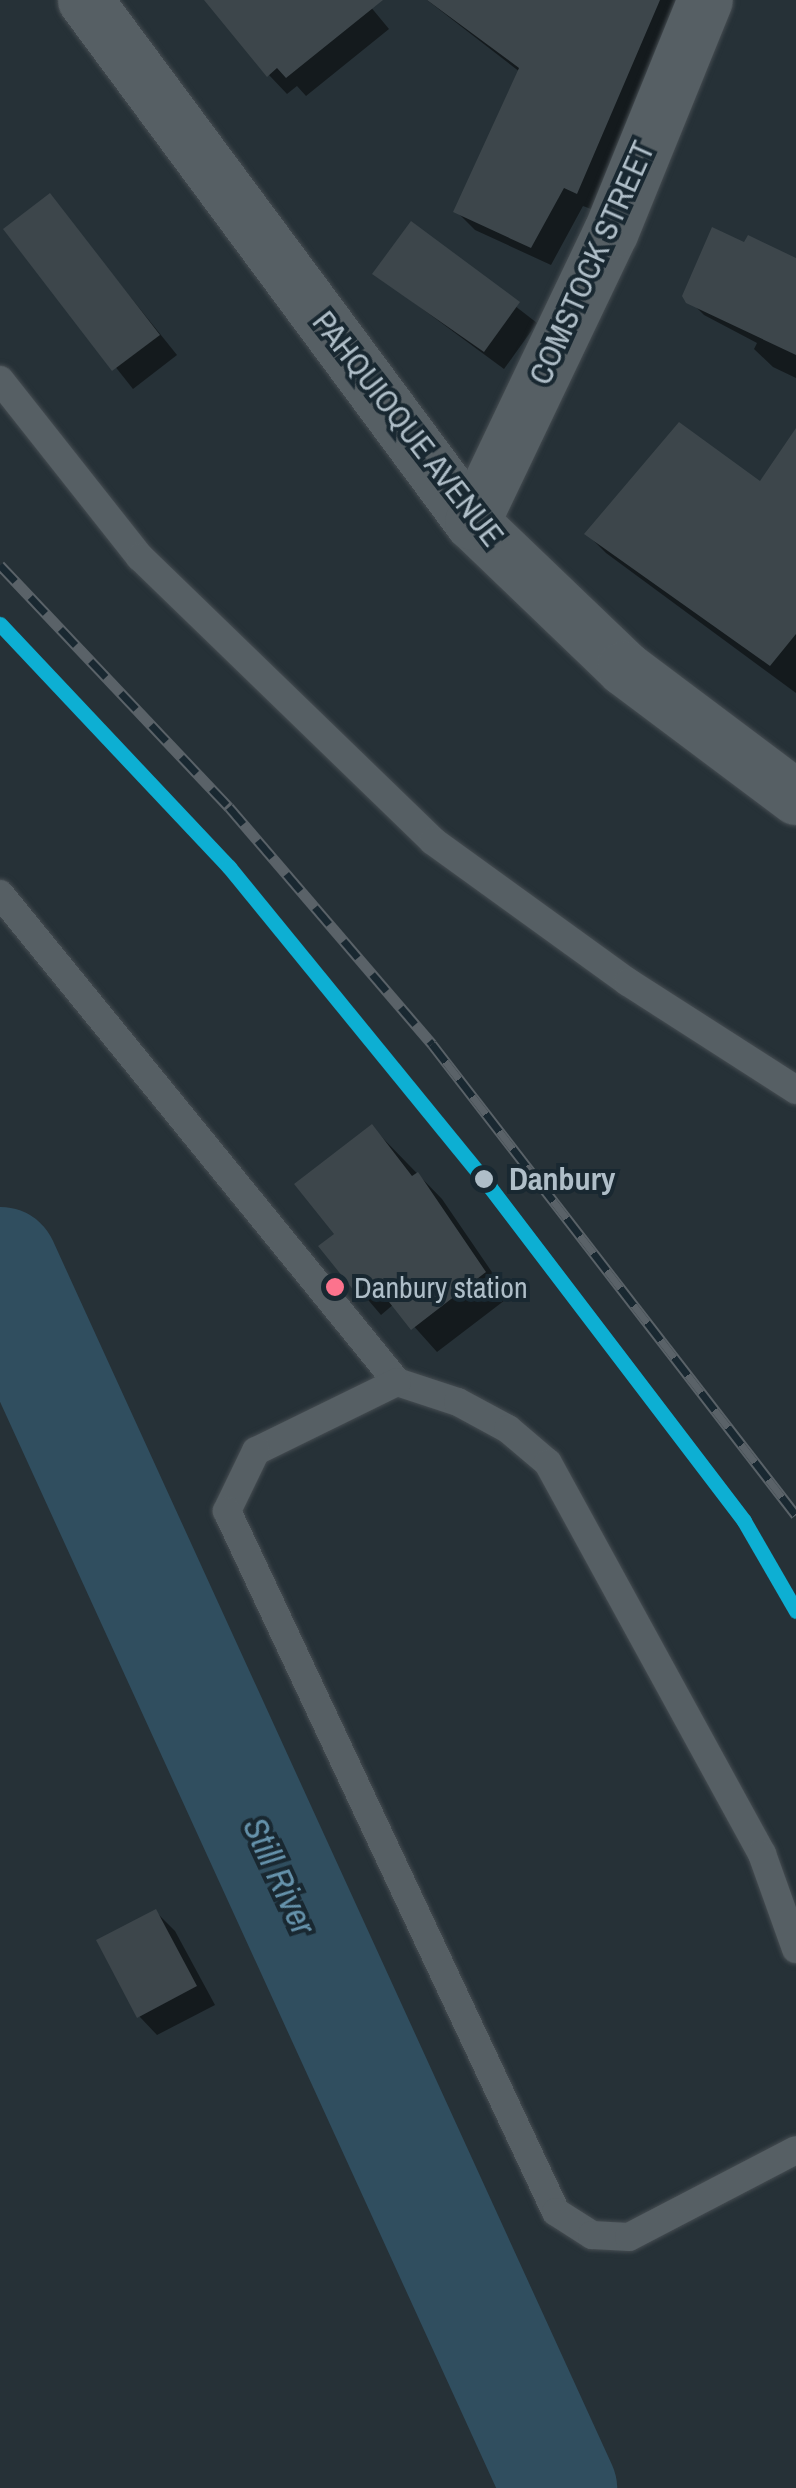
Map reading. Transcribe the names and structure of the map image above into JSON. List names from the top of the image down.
{
  "streets": {
    "street": ["COMSTOCK STREET", "PAHQUIOQUE AVENUE"]
  },
  "crossings": [
    ["COMSTOCK STREET", "PAHQUIOQUE AVENUE"]
  ],
  "water": ["Still River"],
  "places": ["Danbury", "Danbury station"]
}
